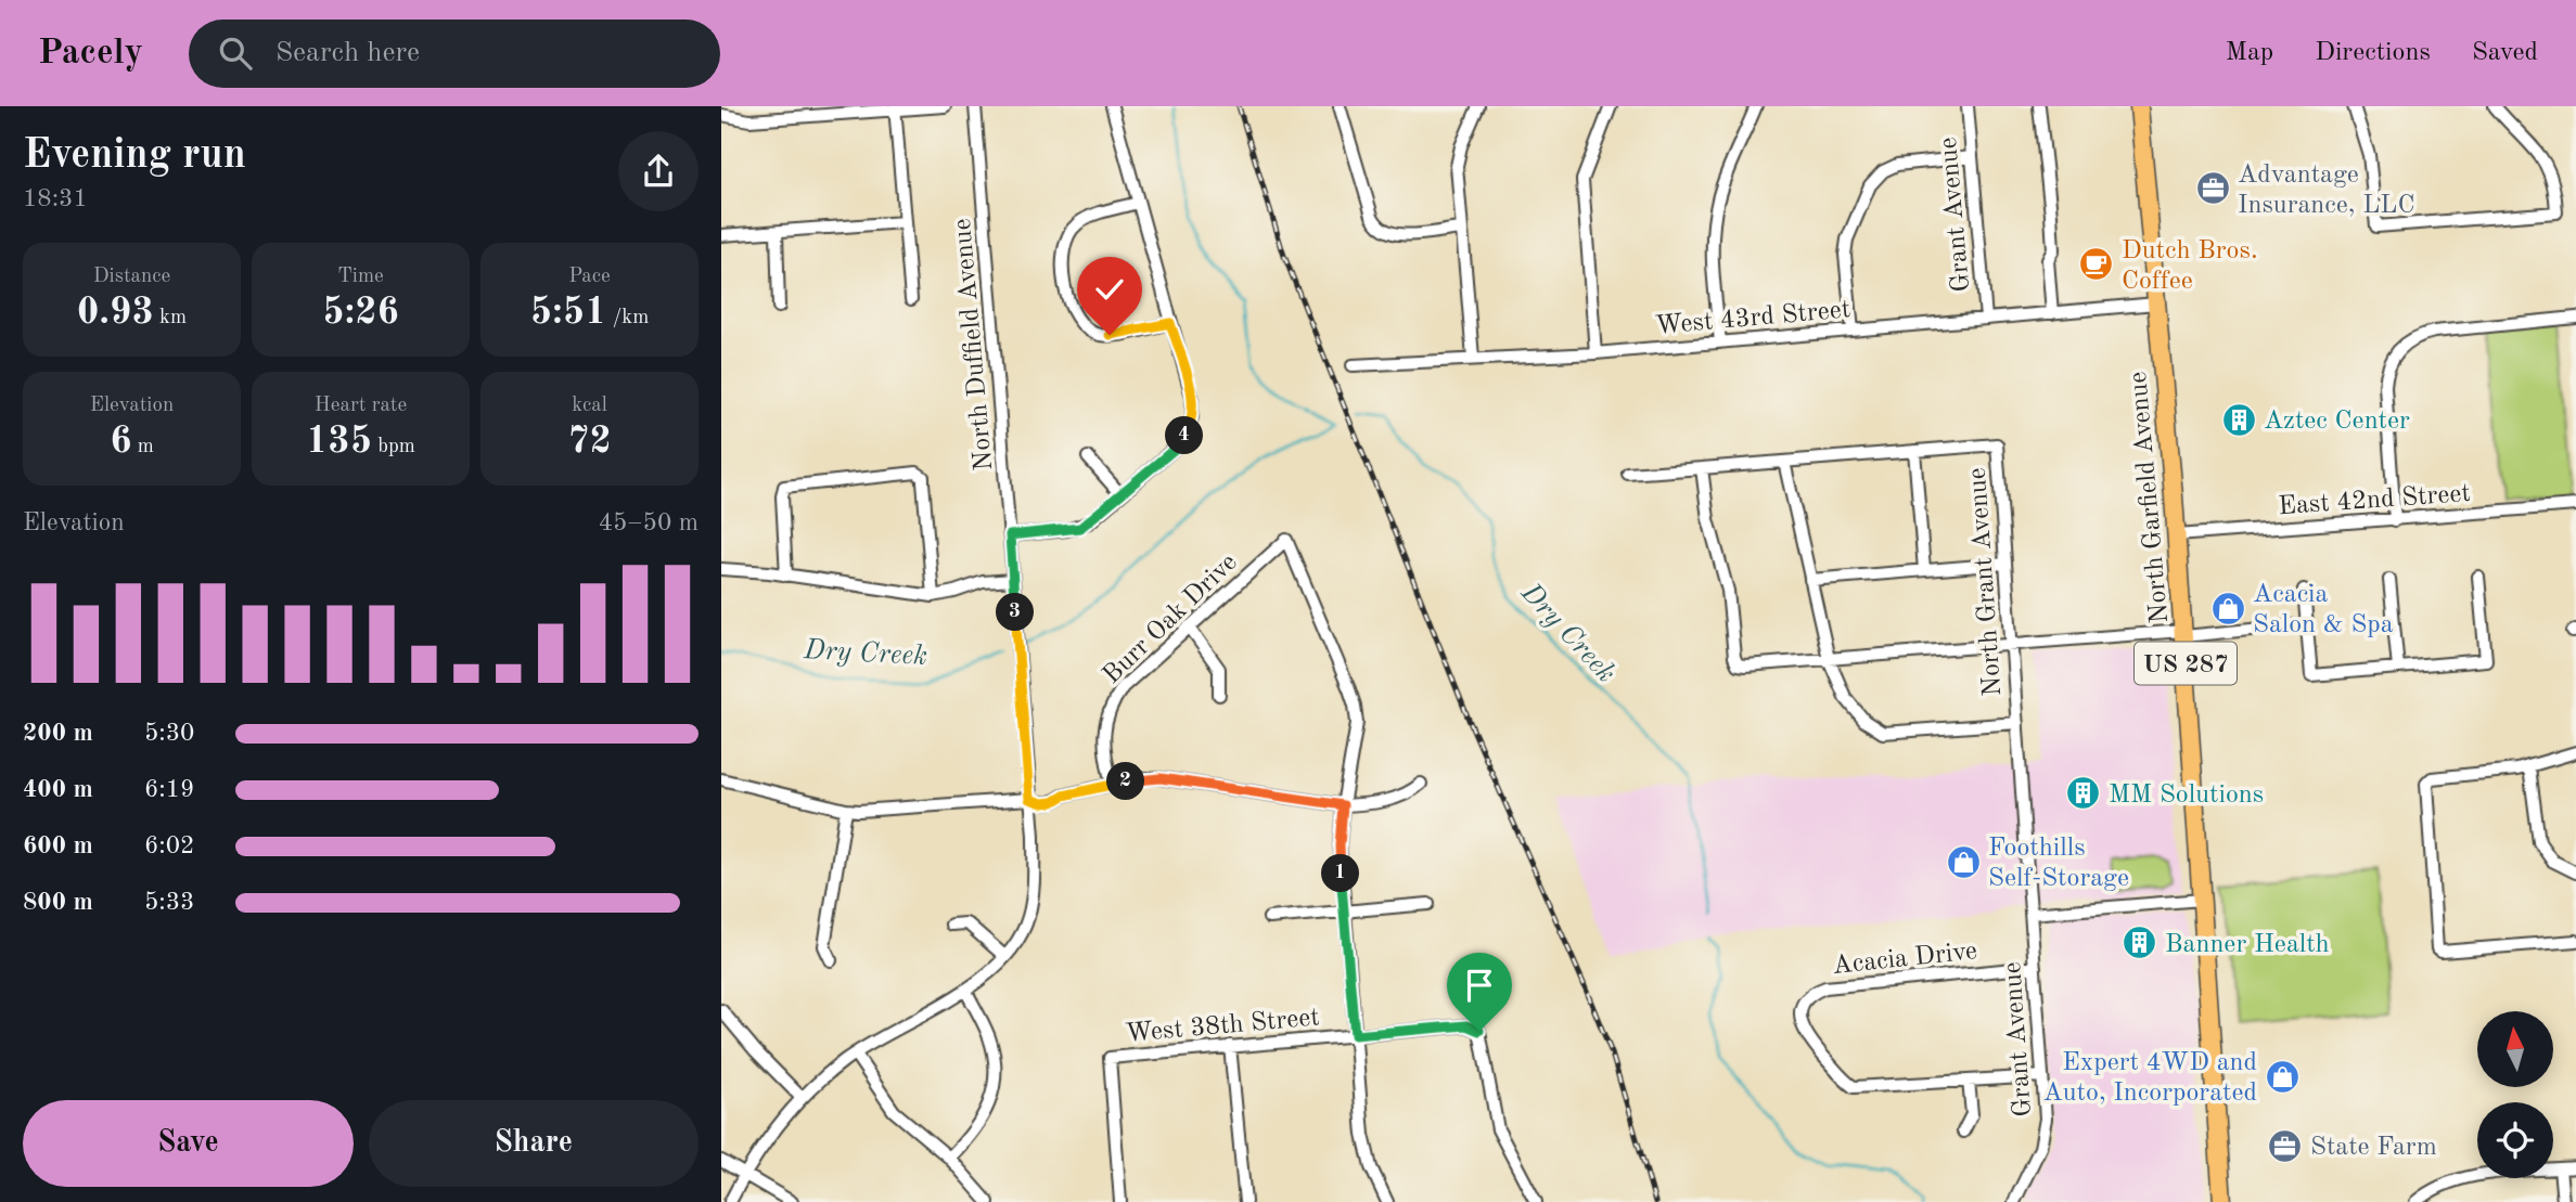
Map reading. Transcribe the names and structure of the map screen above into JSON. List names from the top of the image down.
{
  "streets": {
    "highway": ["North Garfield Avenue", "US 287"],
    "street": [
      "Grant Avenue",
      "West 43rd Street",
      "North Duffield Avenue",
      "East 42nd Street",
      "North Grant Avenue",
      "Burr Oak Drive",
      "Acacia Drive",
      "West 38th Street"
    ]
  },
  "crossings": [
    ["Grant Avenue", "West 43rd Street"],
    ["Grant Avenue", "North Grant Avenue"],
    ["Grant Avenue", "Acacia Drive"],
    ["West 43rd Street", "North Garfield Avenue"],
    ["North Garfield Avenue", "East 42nd Street"]
  ],
  "water": ["Dry Creek"],
  "places": {
    "office": ["Advantage Insurance, LLC", "State Farm"],
    "cafe": ["Dutch Bros. Coffee"],
    "building": ["Aztec Center", "MM Solutions", "Banner Health"],
    "shop": ["Acacia Salon & Spa", "Foothills Self-Storage", "Expert 4WD and Auto, Incorporated"]
  },
  "north": "top",
  "page": {
    "header": "Pacely",
    "search": "Search here",
    "nav": ["Map", "Directions", "Saved"],
    "heading": ["Evening run", "18:31"],
    "stats": [
      ["Distance", "0.93 km"],
      ["Time", "5:26"],
      ["Pace", "5:51 /km"],
      ["Elevation", "6 m"],
      ["Heart rate", "135 bpm"],
      ["kcal", "72"]
    ],
    "pins": [
      "4",
      "3",
      "2",
      "1"
    ],
    "chart": ["Elevation", "45–50 m"],
    "list": [
      {
        "name": "200 m",
        "note": "5:30"
      },
      {
        "name": "400 m",
        "note": "6:19"
      },
      {
        "name": "600 m",
        "note": "6:02"
      },
      {
        "name": "800 m",
        "note": "5:33"
      }
    ],
    "buttons": ["Save", "Share"]
  }
}
